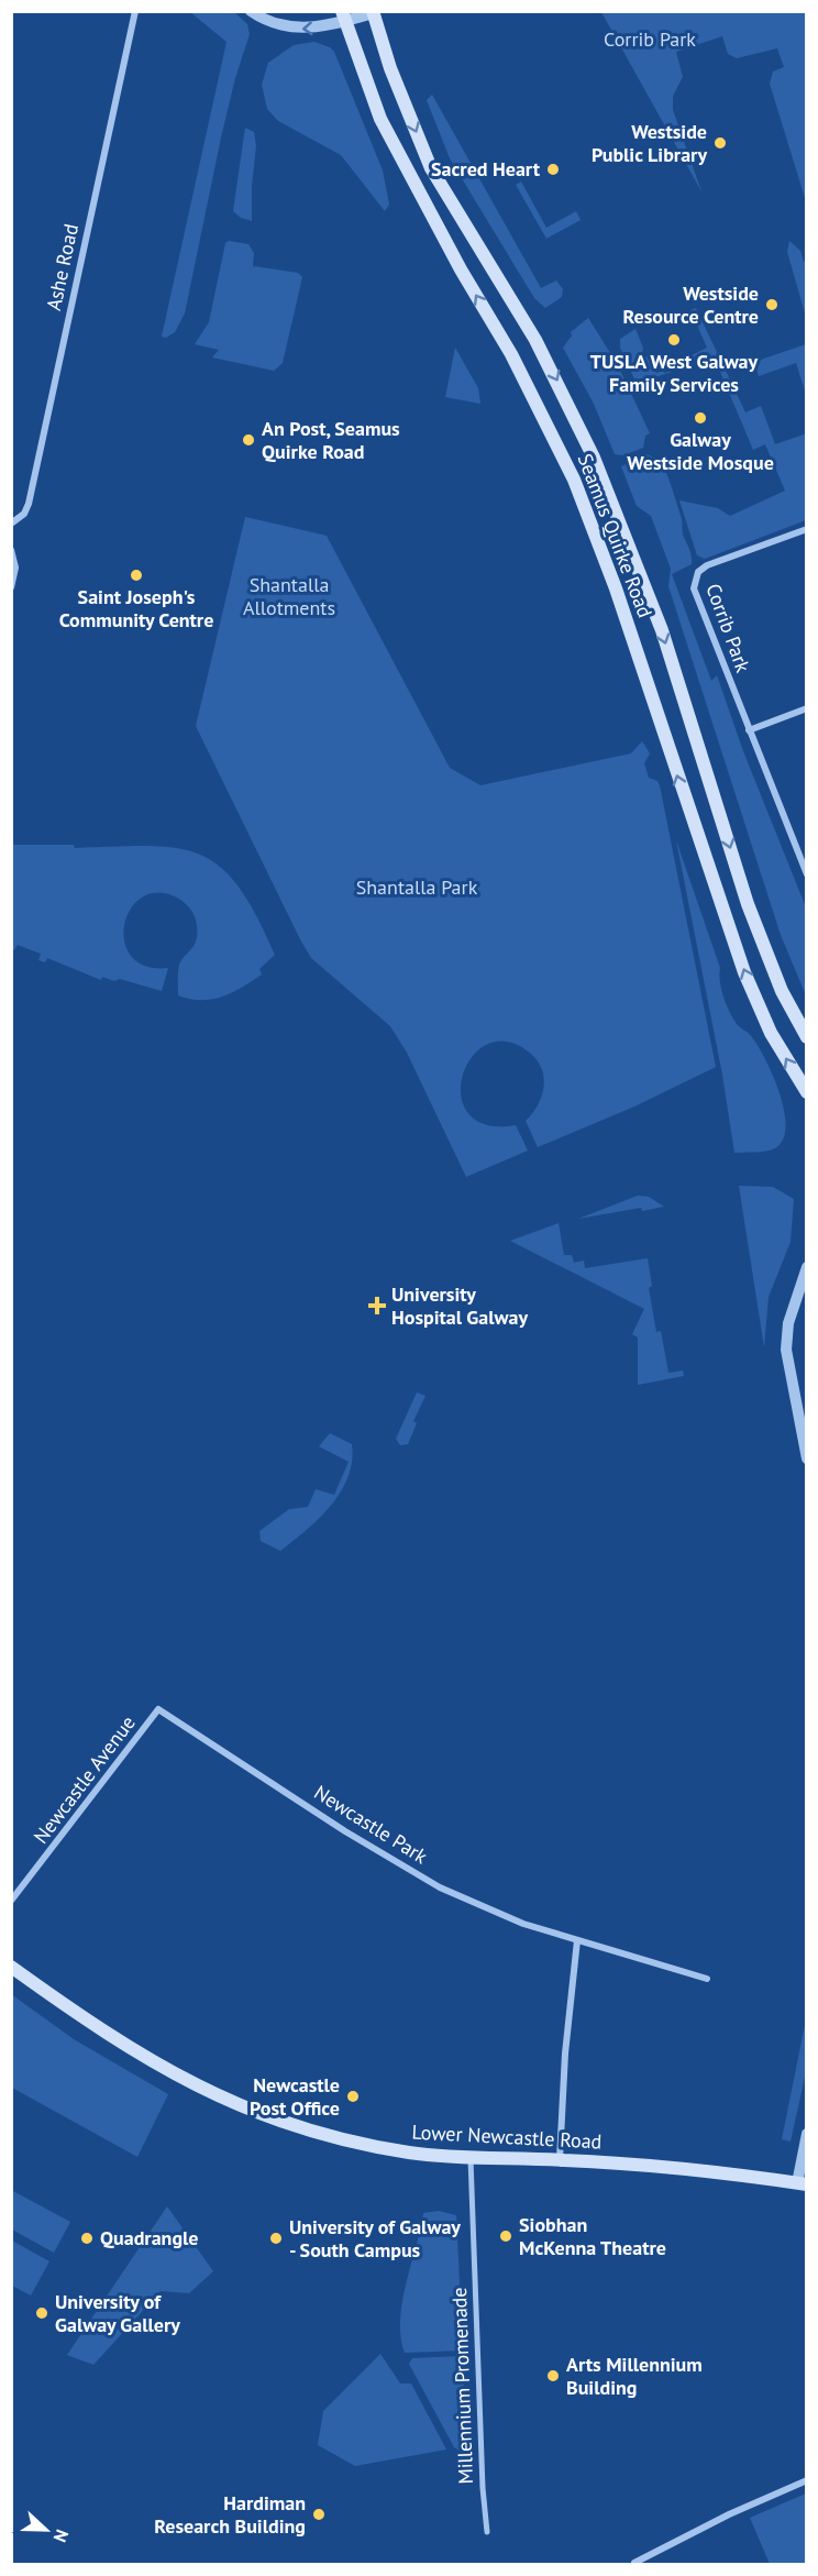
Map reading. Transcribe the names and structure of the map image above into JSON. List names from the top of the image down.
{
  "streets": {
    "main road": ["Seamus Quirke Road", "Lower Newcastle Road"],
    "street": [
      "Ashe Road",
      "Corrib Park",
      "Newcastle Avenue",
      "Newcastle Park",
      "Millennium Promenade"
    ]
  },
  "crossings": [
    ["Newcastle Avenue", "Newcastle Park"],
    ["Lower Newcastle Road", "Millennium Promenade"]
  ],
  "parks": ["Corrib Park", "Shantalla Allotments", "Shantalla Park"],
  "places": {
    "other": [
      "Westside Public Library",
      "Sacred Heart",
      "Westside Resource Centre",
      "TUSLA West Galway Family Services",
      "Galway Westside Mosque",
      "An Post, Seamus Quirke Road",
      "Saint Joseph's Community Centre",
      "Newcastle Post Office",
      "Siobhan McKenna Theatre",
      "Quadrangle",
      "University of Galway - South Campus",
      "University of Galway Gallery",
      "Arts Millennium Building",
      "Hardiman Research Building"
    ],
    "health": ["University Hospital Galway"]
  },
  "north": "right"
}
